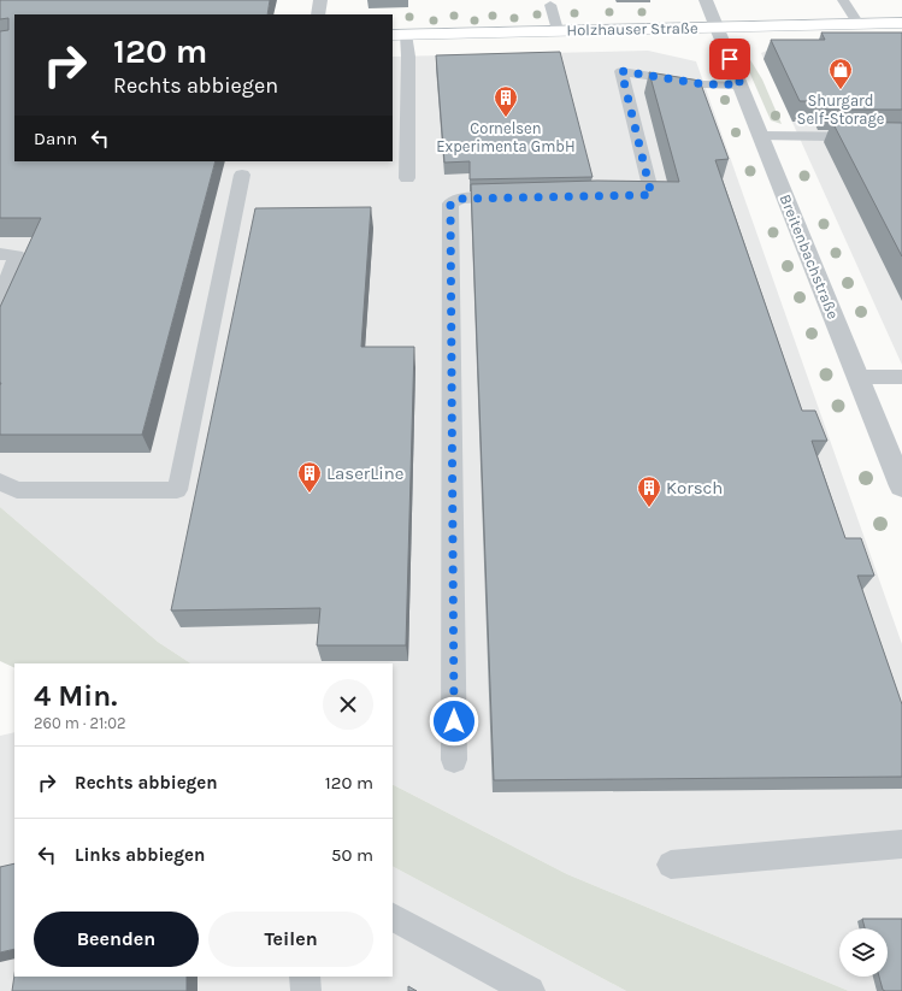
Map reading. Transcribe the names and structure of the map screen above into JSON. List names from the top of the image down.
{
  "streets": {
    "main road": ["Holzhauser Straße"],
    "street": ["Breitenbachstraße"]
  },
  "crossings": [
    ["Holzhauser Straße", "Breitenbachstraße"]
  ],
  "places": {
    "shop": ["Shurgard Self-Storage"],
    "building": ["Cornelsen Experimenta GmbH", "LaserLine", "Korsch"]
  },
  "page": {
    "turn": ["120 m", "Rechts abbiegen"],
    "then": "Dann",
    "heading": ["4 Min.", "260 m · 21:02"],
    "list": [
      {
        "name": "Rechts abbiegen",
        "value": "120 m"
      },
      {
        "name": "Links abbiegen",
        "value": "50 m"
      }
    ],
    "buttons": ["Beenden", "Teilen"]
  }
}
